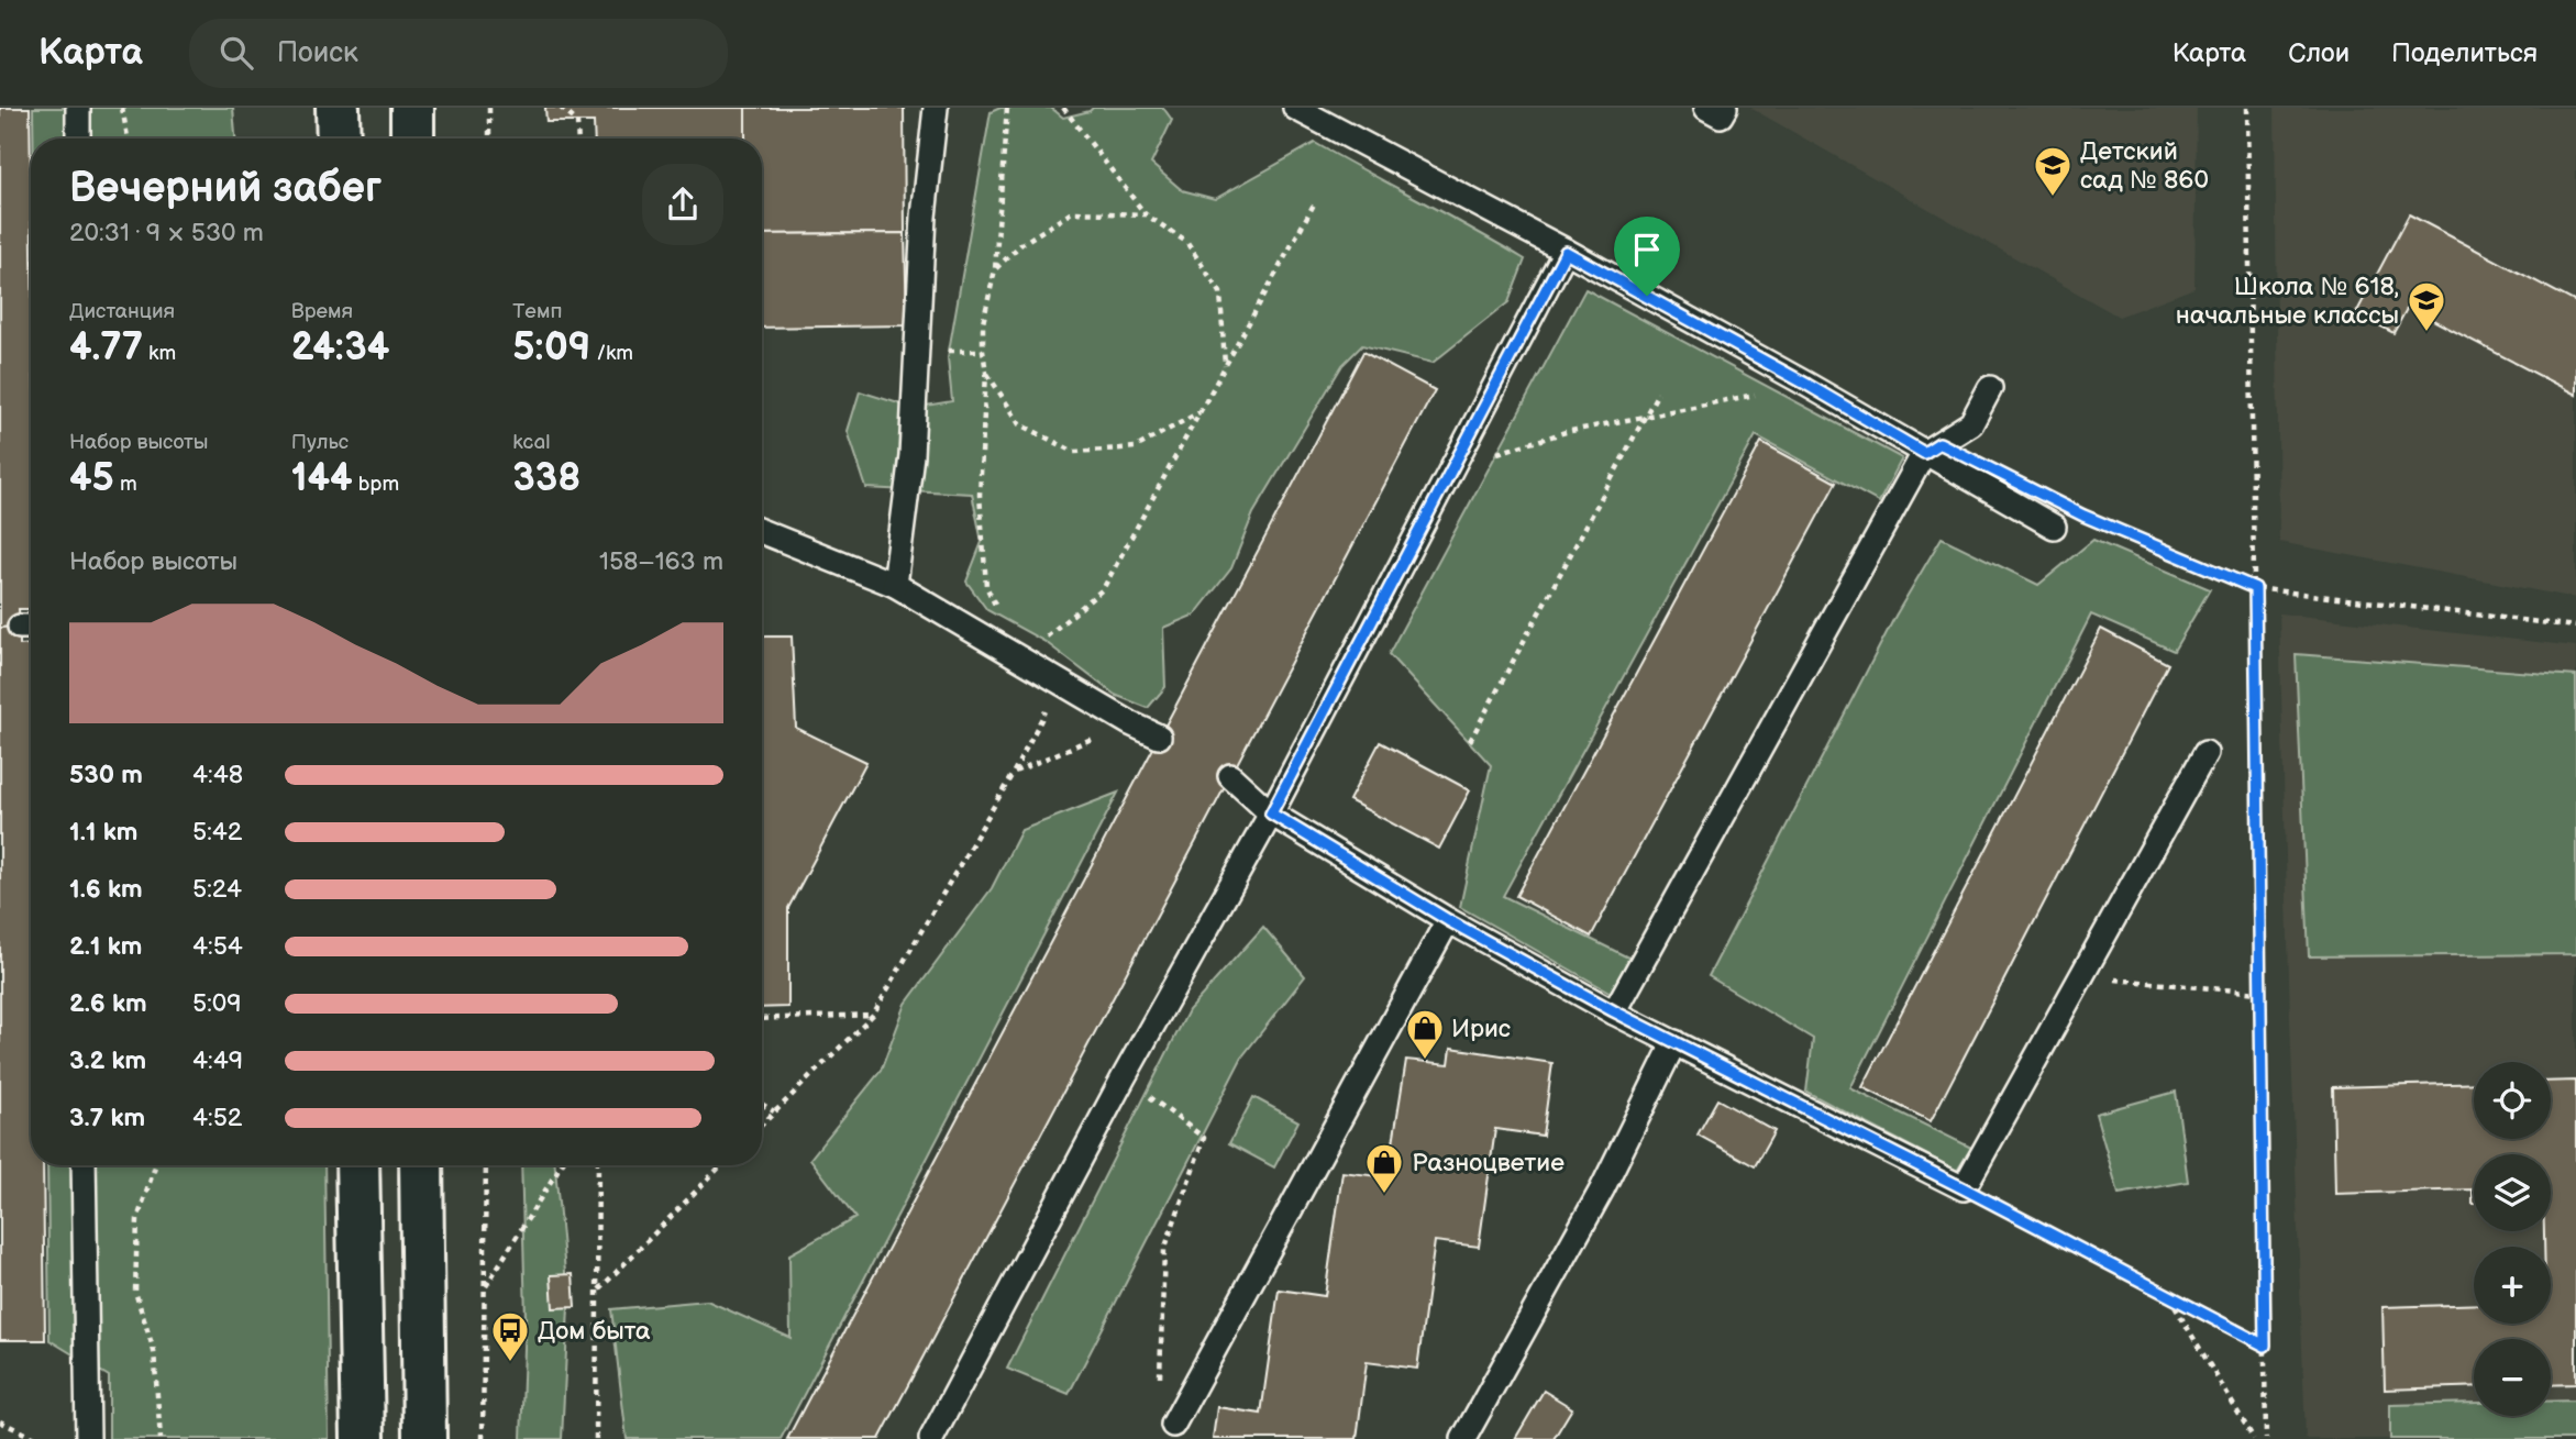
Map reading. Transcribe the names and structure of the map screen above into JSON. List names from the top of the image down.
{
  "places": {
    "school or university": ["Детский сад № 860", "Школа № 618, начальные классы"],
    "shop": ["Ирис", "Разноцветие"],
    "bus stop": ["Дом быта"]
  },
  "page": {
    "header": "Карта",
    "search": "Поиск",
    "nav": ["Карта", "Слои", "Поделиться"],
    "heading": ["Вечерний забег", "20:31 · 9 × 530 m"],
    "stats": [
      ["Дистанция", "4.77 km"],
      ["Время", "24:34"],
      ["Темп", "5:09 /km"],
      ["Набор высоты", "45 m"],
      ["Пульс", "144 bpm"],
      ["kcal", "338"]
    ],
    "chart": ["Набор высоты", "158–163 m"],
    "list": [
      {
        "name": "530 m",
        "note": "4:48"
      },
      {
        "name": "1.1 km",
        "note": "5:42"
      },
      {
        "name": "1.6 km",
        "note": "5:24"
      },
      {
        "name": "2.1 km",
        "note": "4:54"
      },
      {
        "name": "2.6 km",
        "note": "5:09"
      },
      {
        "name": "3.2 km",
        "note": "4:49"
      },
      {
        "name": "3.7 km",
        "note": "4:52"
      }
    ],
    "map_buttons": ["+", "−"]
  }
}
